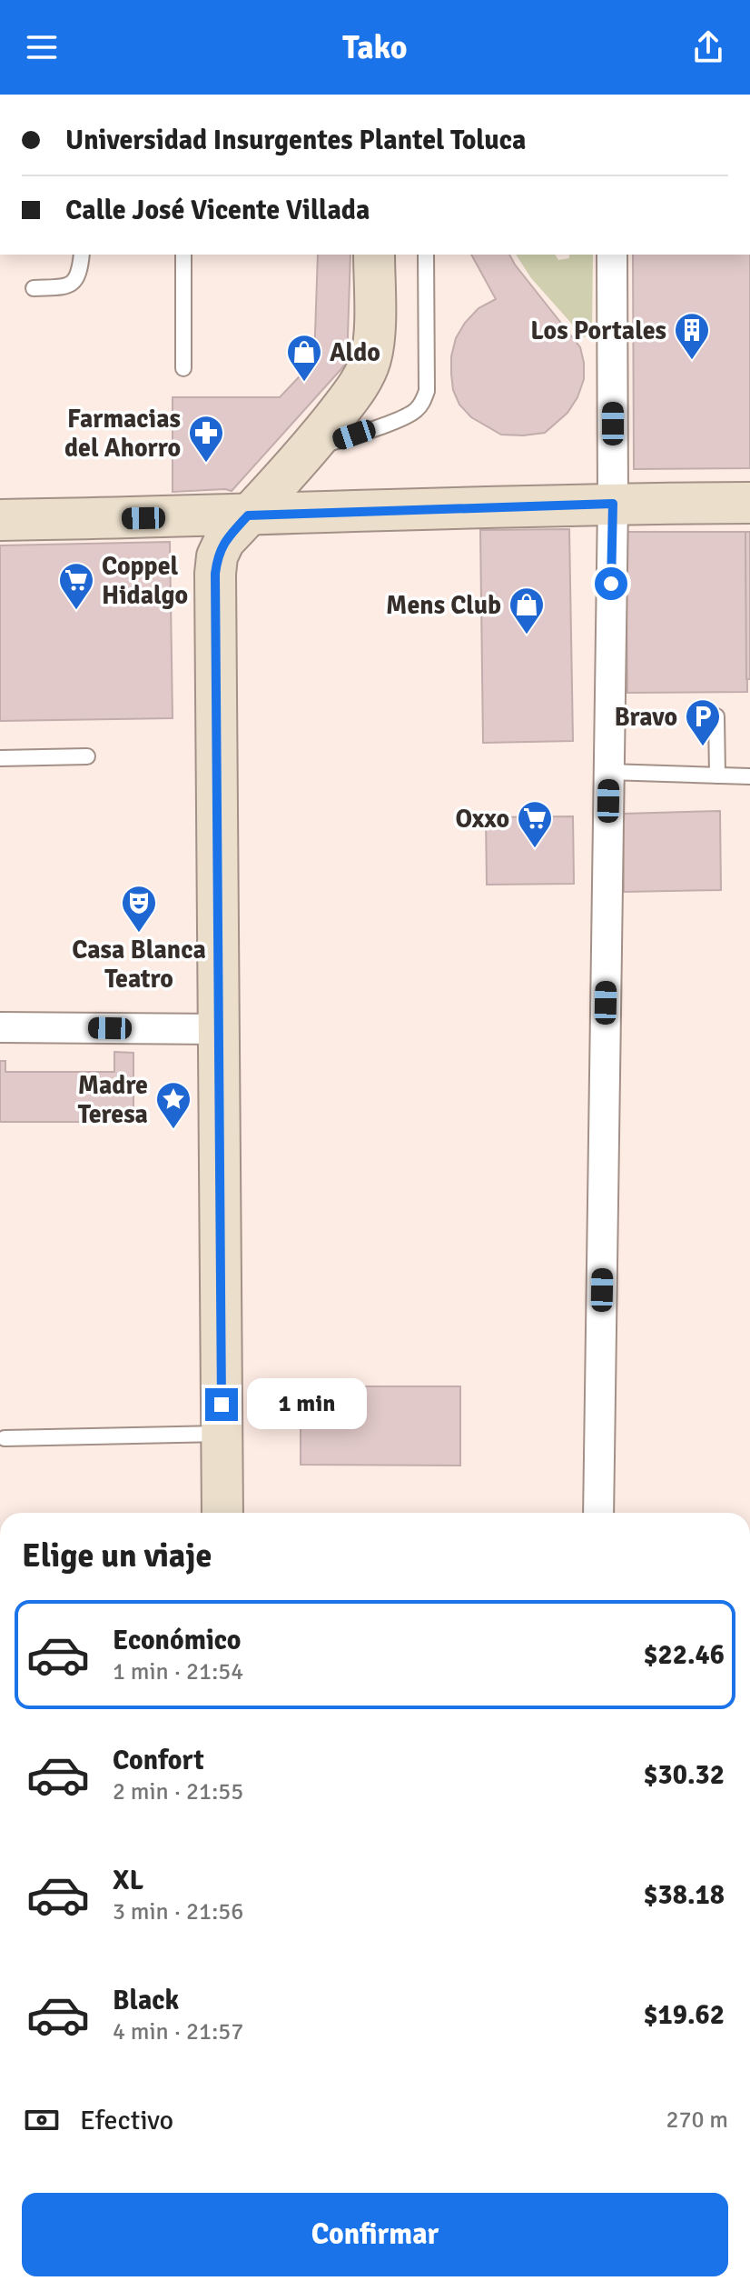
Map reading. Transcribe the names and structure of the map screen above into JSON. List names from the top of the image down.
{
  "places": {
    "building": ["Los Portales"],
    "shop": ["Aldo", "Mens Club"],
    "pharmacy": ["Farmacias del Ahorro"],
    "supermarket": ["Coppel Hidalgo", "Oxxo"],
    "parking": ["Bravo"],
    "theatre": ["Casa Blanca Teatro"],
    "place": ["Madre Teresa"]
  },
  "page": {
    "header": "Tako",
    "banner": ["Universidad Insurgentes Plantel Toluca", "Calle José Vicente Villada"],
    "bubble": "1 min",
    "heading": "Elige un viaje",
    "list": [
      {
        "name": "Económico",
        "note": "1 min · 21:54",
        "value": "$22.46"
      },
      {
        "name": "Confort",
        "note": "2 min · 21:55",
        "value": "$30.32"
      },
      {
        "name": "XL",
        "note": "3 min · 21:56",
        "value": "$38.18"
      },
      {
        "name": "Black",
        "note": "4 min · 21:57",
        "value": "$19.62"
      }
    ],
    "pay": ["Efectivo", "270 m"],
    "buttons": "Confirmar"
  }
}
